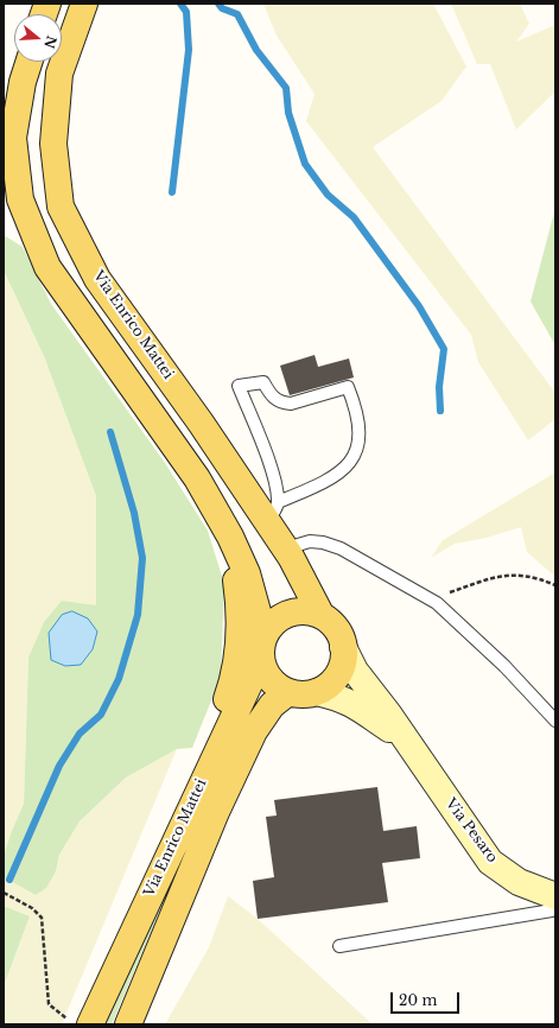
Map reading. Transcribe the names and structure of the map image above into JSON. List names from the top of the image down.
{
  "streets": {
    "main road": ["Via Enrico Mattei"],
    "street": ["Via Pesaro"]
  },
  "crossings": [
    ["Via Enrico Mattei", "Via Pesaro"]
  ],
  "scale_bar": "20 m",
  "north": "right"
}
